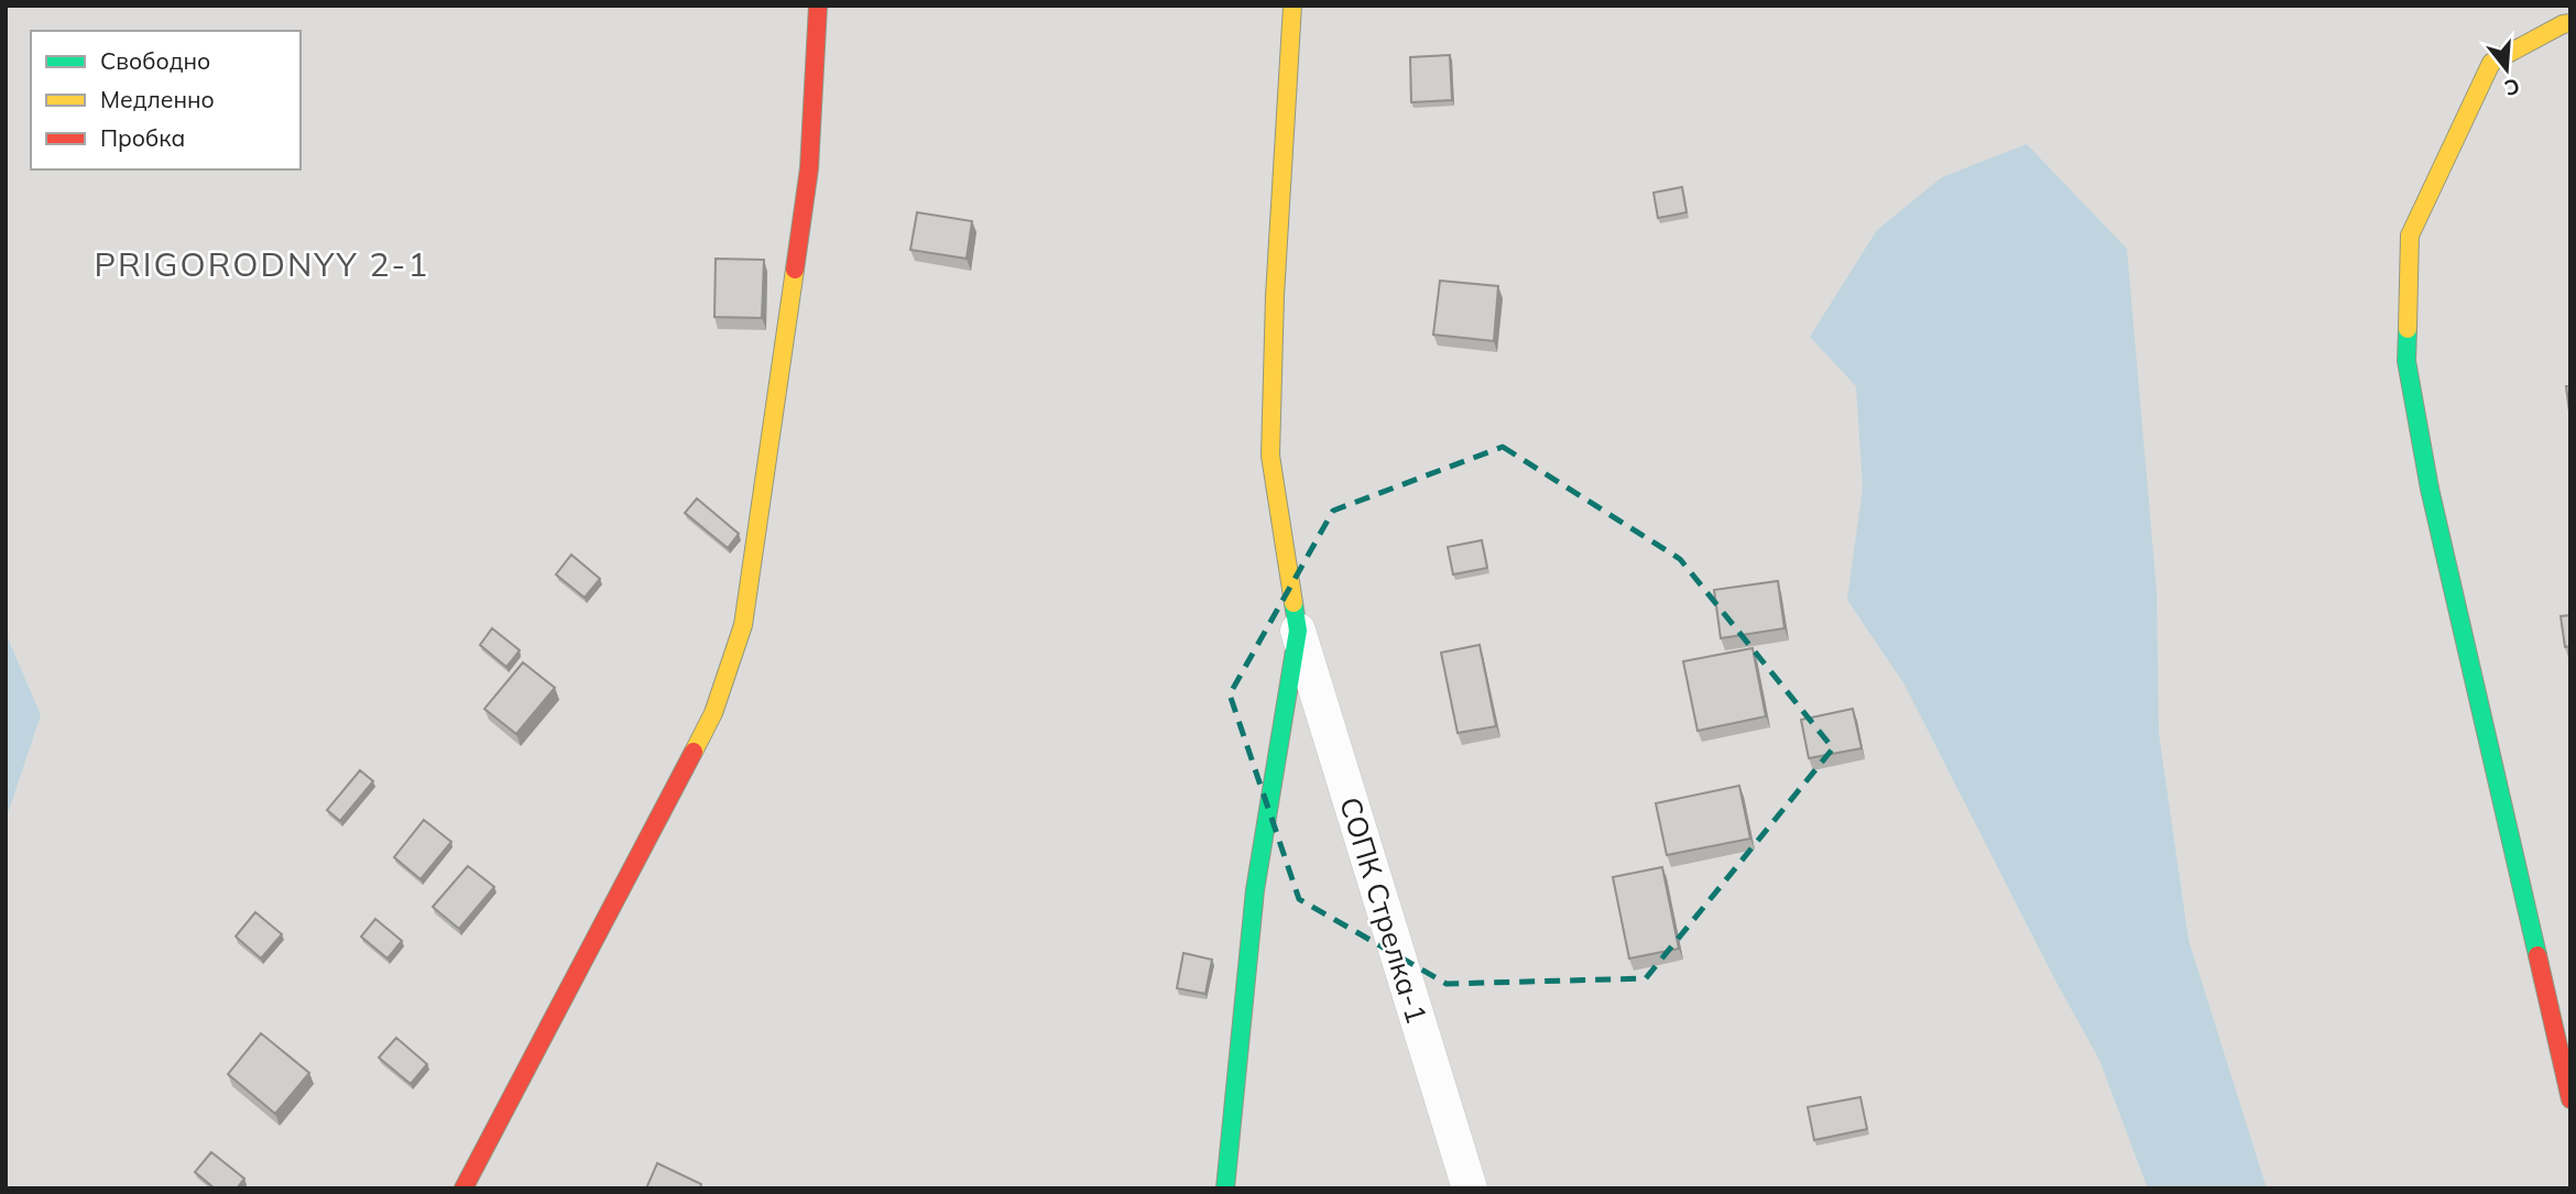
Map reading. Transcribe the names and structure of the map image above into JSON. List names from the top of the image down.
{
  "streets": {
    "street": ["СОПК Стрелка-1"]
  },
  "districts": ["PRIGORODNYY 2-1"],
  "legend": ["Свободно", "Медленно", "Пробка"],
  "north": "bottom"
}
